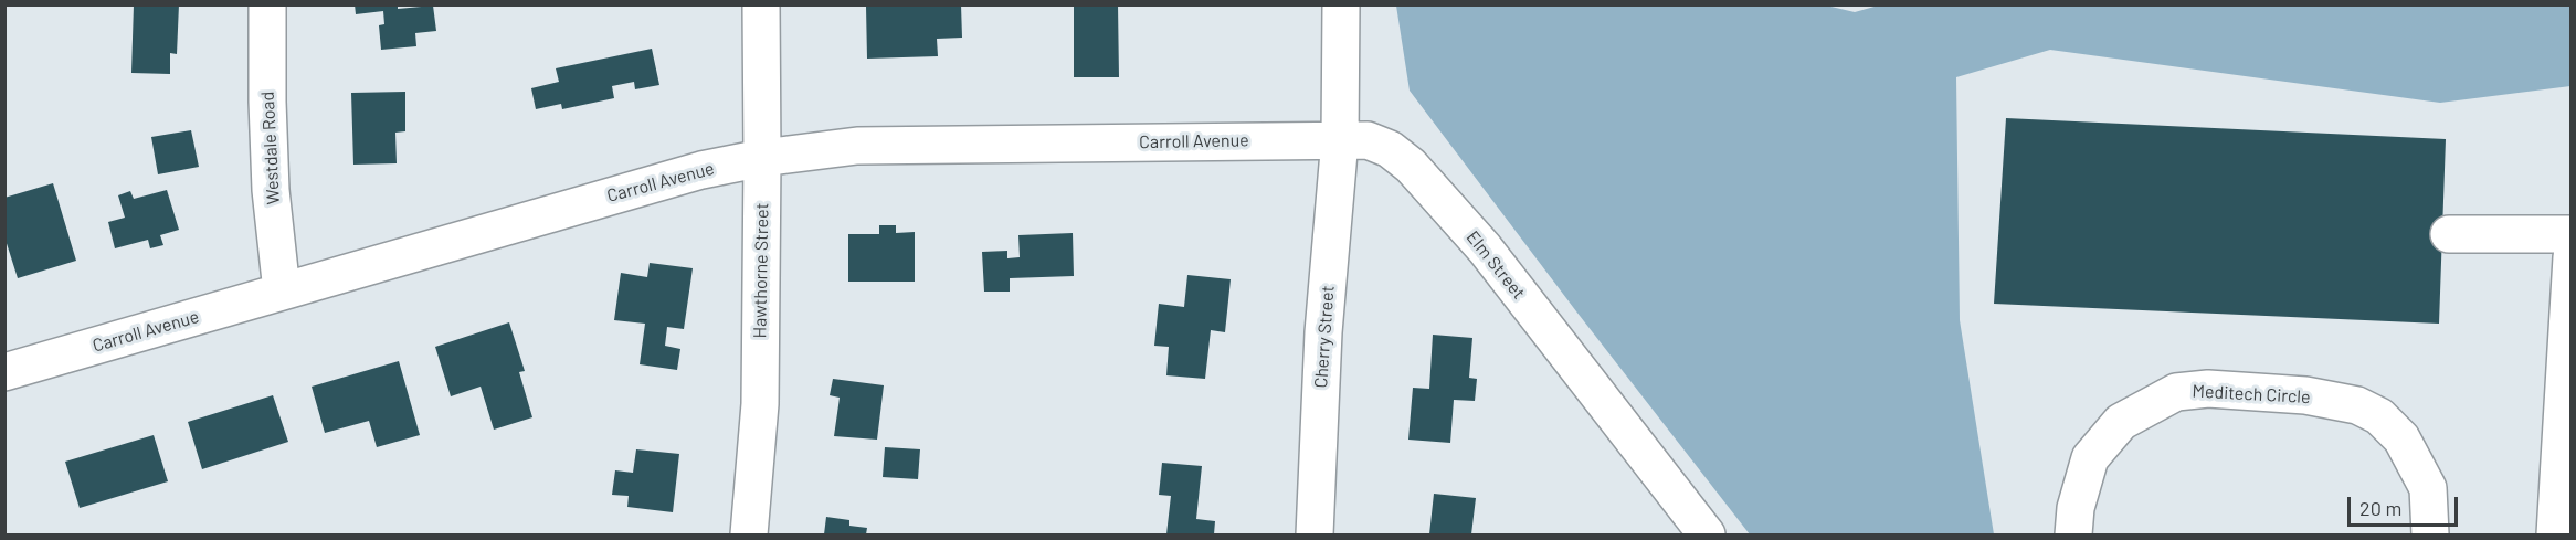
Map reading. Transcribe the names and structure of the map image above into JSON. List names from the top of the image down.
{
  "streets": {
    "street": [
      "Carroll Avenue",
      "Westdale Road",
      "Elm Street",
      "Hawthorne Street",
      "Cherry Street",
      "Meditech Circle"
    ]
  },
  "crossings": [
    ["Carroll Avenue", "Westdale Road"],
    ["Carroll Avenue", "Elm Street"],
    ["Carroll Avenue", "Hawthorne Street"],
    ["Carroll Avenue", "Cherry Street"],
    ["Elm Street", "Cherry Street"]
  ],
  "scale_bar": "20 m"
}
